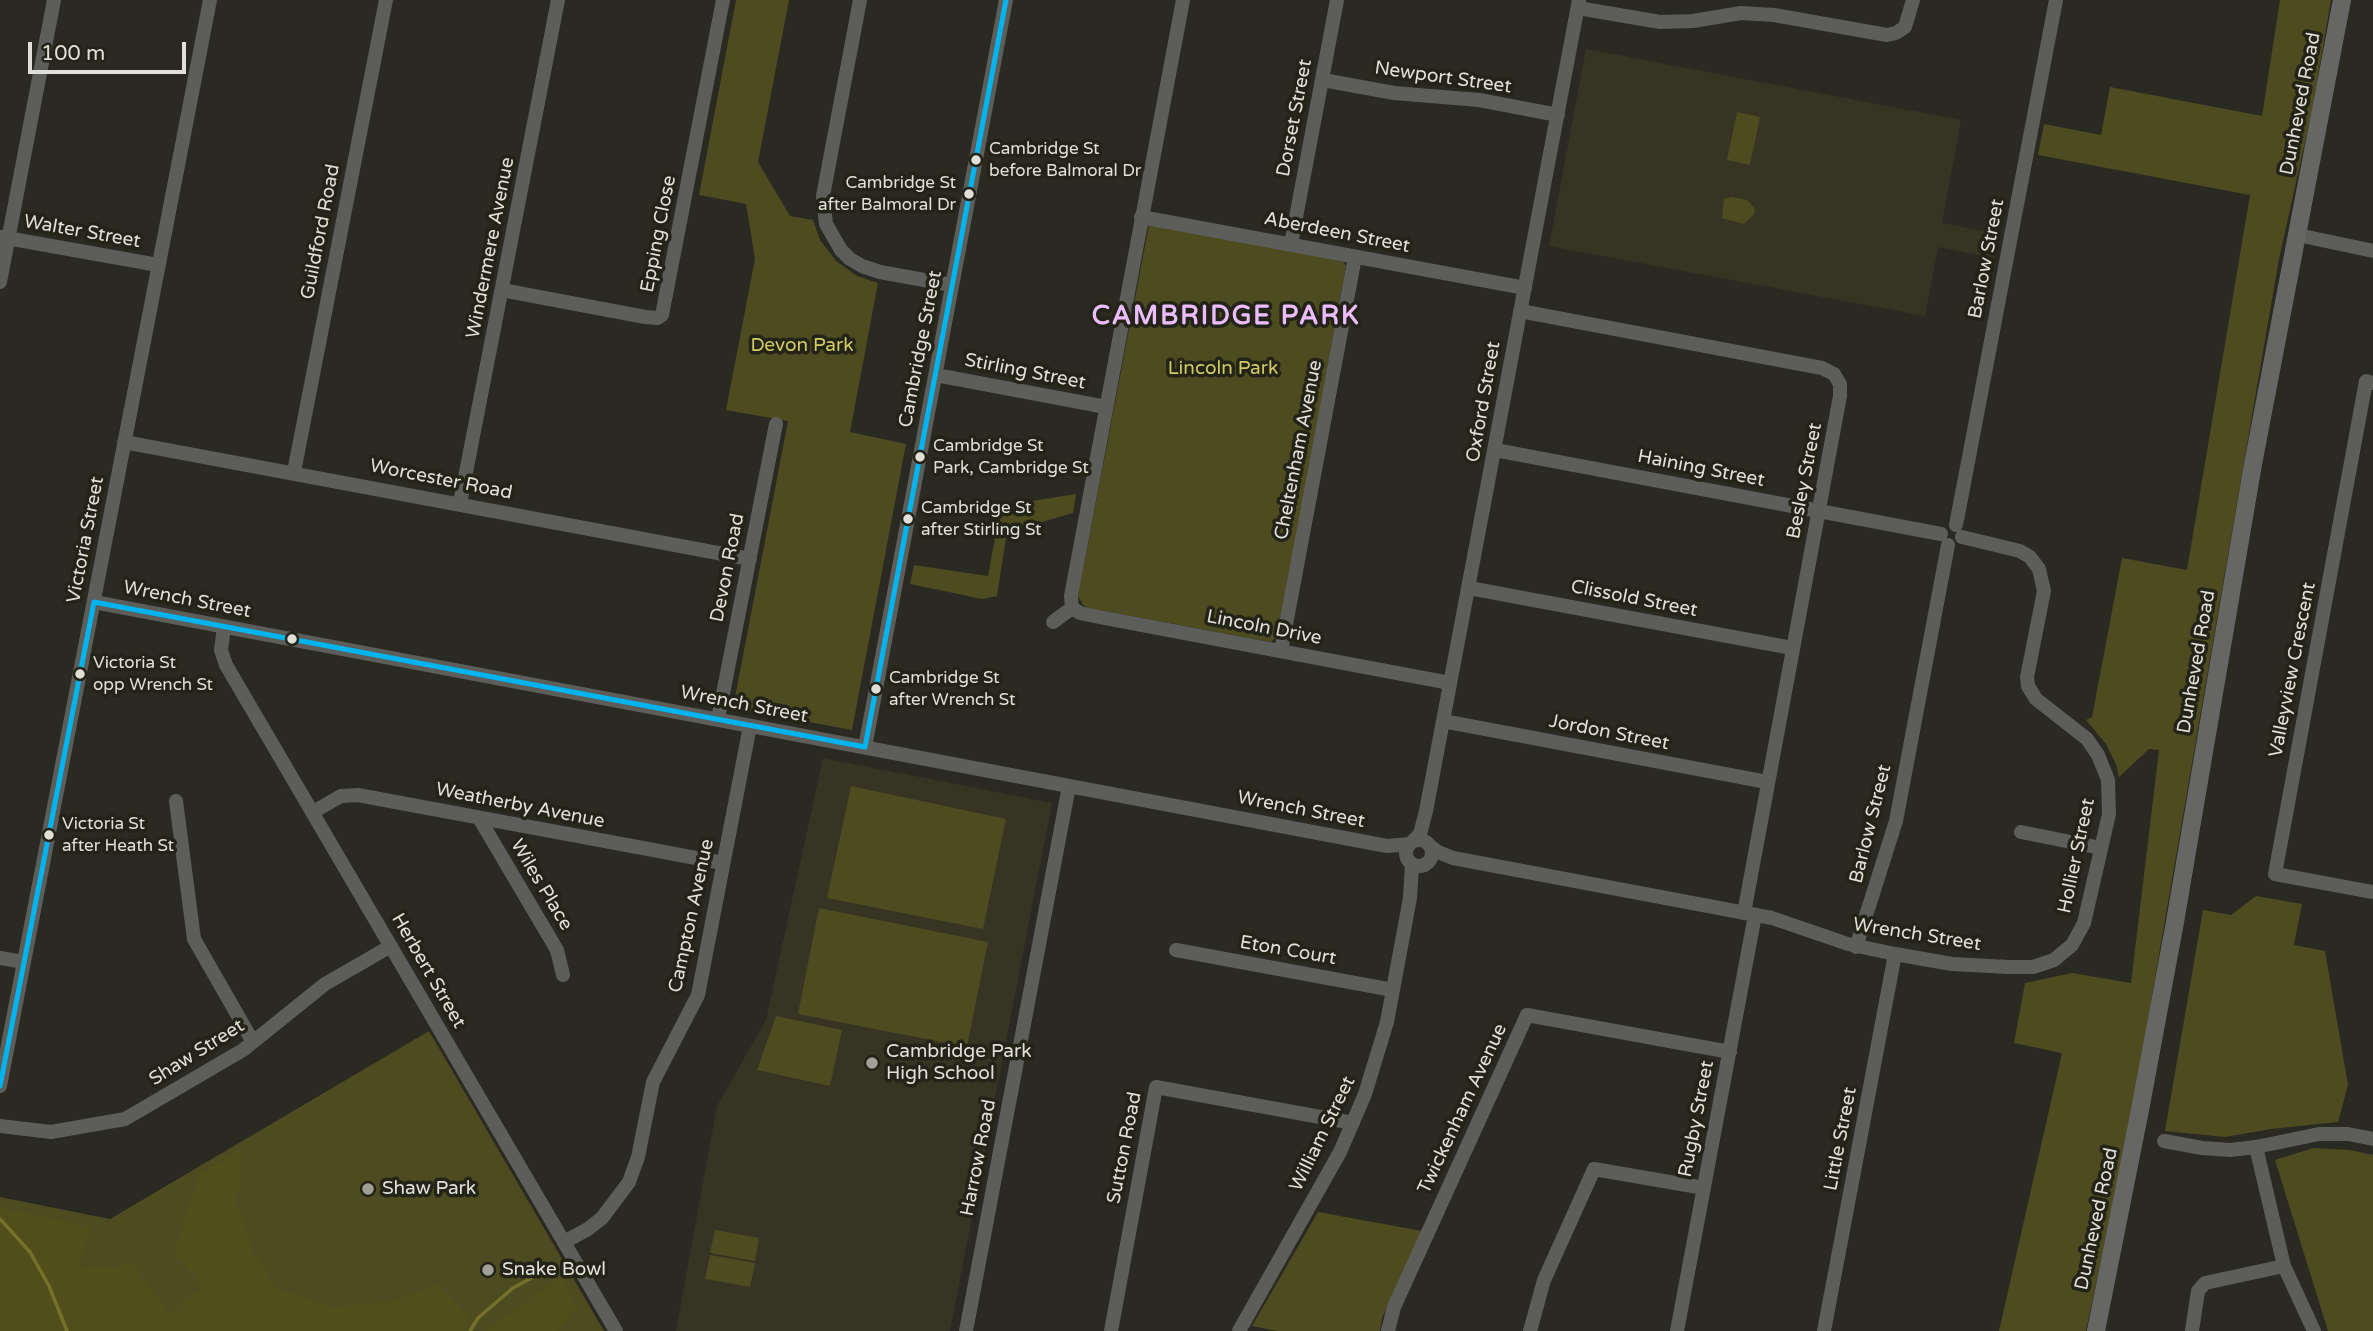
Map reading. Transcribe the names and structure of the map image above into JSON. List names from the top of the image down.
{
  "streets": {
    "main road": ["Dunheved Road"],
    "street": [
      "Newport Street",
      "Dorset Street",
      "Walter Street",
      "Guildford Road",
      "Aberdeen Street",
      "Epping Close",
      "Windermere Avenue",
      "Barlow Street",
      "Cambridge Street",
      "Stirling Street",
      "Oxford Street",
      "Cheltenham Avenue",
      "Haining Street",
      "Worcester Road",
      "Besley Street",
      "Victoria Street",
      "Devon Road",
      "Clissold Street",
      "Wrench Street",
      "Lincoln Drive",
      "Valleyview Crescent",
      "Jordon Street",
      "Weatherby Avenue",
      "Hollier Street",
      "Wiles Place",
      "Campton Avenue",
      "Eton Court",
      "Herbert Street",
      "Shaw Street",
      "Twickenham Avenue",
      "Rugby Street",
      "William Street",
      "Little Street",
      "Sutton Road",
      "Harrow Road"
    ]
  },
  "crossings": [
    ["Newport Street", "Dorset Street"],
    ["Newport Street", "Oxford Street"],
    ["Dorset Street", "Aberdeen Street"],
    ["Walter Street", "Victoria Street"],
    ["Guildford Road", "Worcester Road"],
    ["Aberdeen Street", "Oxford Street"],
    ["Aberdeen Street", "Cheltenham Avenue"],
    ["Epping Close", "Windermere Avenue"],
    ["Windermere Avenue", "Worcester Road"],
    ["Barlow Street", "Haining Street"],
    ["Barlow Street", "Wrench Street"],
    ["Barlow Street", "Hollier Street"],
    ["Cambridge Street", "Stirling Street"],
    ["Cambridge Street", "Wrench Street"],
    ["Oxford Street", "Haining Street"],
    ["Oxford Street", "Besley Street"],
    ["Oxford Street", "Clissold Street"],
    ["Oxford Street", "Wrench Street"],
    ["Oxford Street", "Lincoln Drive"],
    ["Oxford Street", "Jordon Street"],
    ["Oxford Street", "William Street"],
    ["Cheltenham Avenue", "Lincoln Drive"],
    ["Haining Street", "Besley Street"],
    ["Worcester Road", "Victoria Street"],
    ["Worcester Road", "Devon Road"],
    ["Besley Street", "Clissold Street"],
    ["Besley Street", "Wrench Street"],
    ["Besley Street", "Jordon Street"],
    ["Besley Street", "Rugby Street"],
    ["Victoria Street", "Wrench Street"],
    ["Devon Road", "Wrench Street"],
    ["Wrench Street", "Hollier Street"],
    ["Wrench Street", "Campton Avenue"],
    ["Wrench Street", "Herbert Street"],
    ["Wrench Street", "Rugby Street"],
    ["Wrench Street", "William Street"],
    ["Wrench Street", "Little Street"],
    ["Wrench Street", "Harrow Road"],
    ["Weatherby Avenue", "Wiles Place"],
    ["Weatherby Avenue", "Campton Avenue"],
    ["Weatherby Avenue", "Herbert Street"],
    ["Campton Avenue", "Herbert Street"],
    ["Eton Court", "William Street"],
    ["Herbert Street", "Shaw Street"],
    ["Twickenham Avenue", "Rugby Street"],
    ["William Street", "Sutton Road"]
  ],
  "districts": ["CAMBRIDGE PARK"],
  "parks": ["Devon Park", "Lincoln Park"],
  "places": [
    "Cambridge St before Balmoral Dr",
    "Cambridge St after Balmoral Dr",
    "Cambridge St Park, Cambridge St",
    "Cambridge St after Stirling St",
    "Victoria St opp Wrench St",
    "Cambridge St after Wrench St",
    "Victoria St after Heath St",
    "Cambridge Park High School",
    "Shaw Park",
    "Snake Bowl"
  ],
  "scale_bar": "100 m"
}
